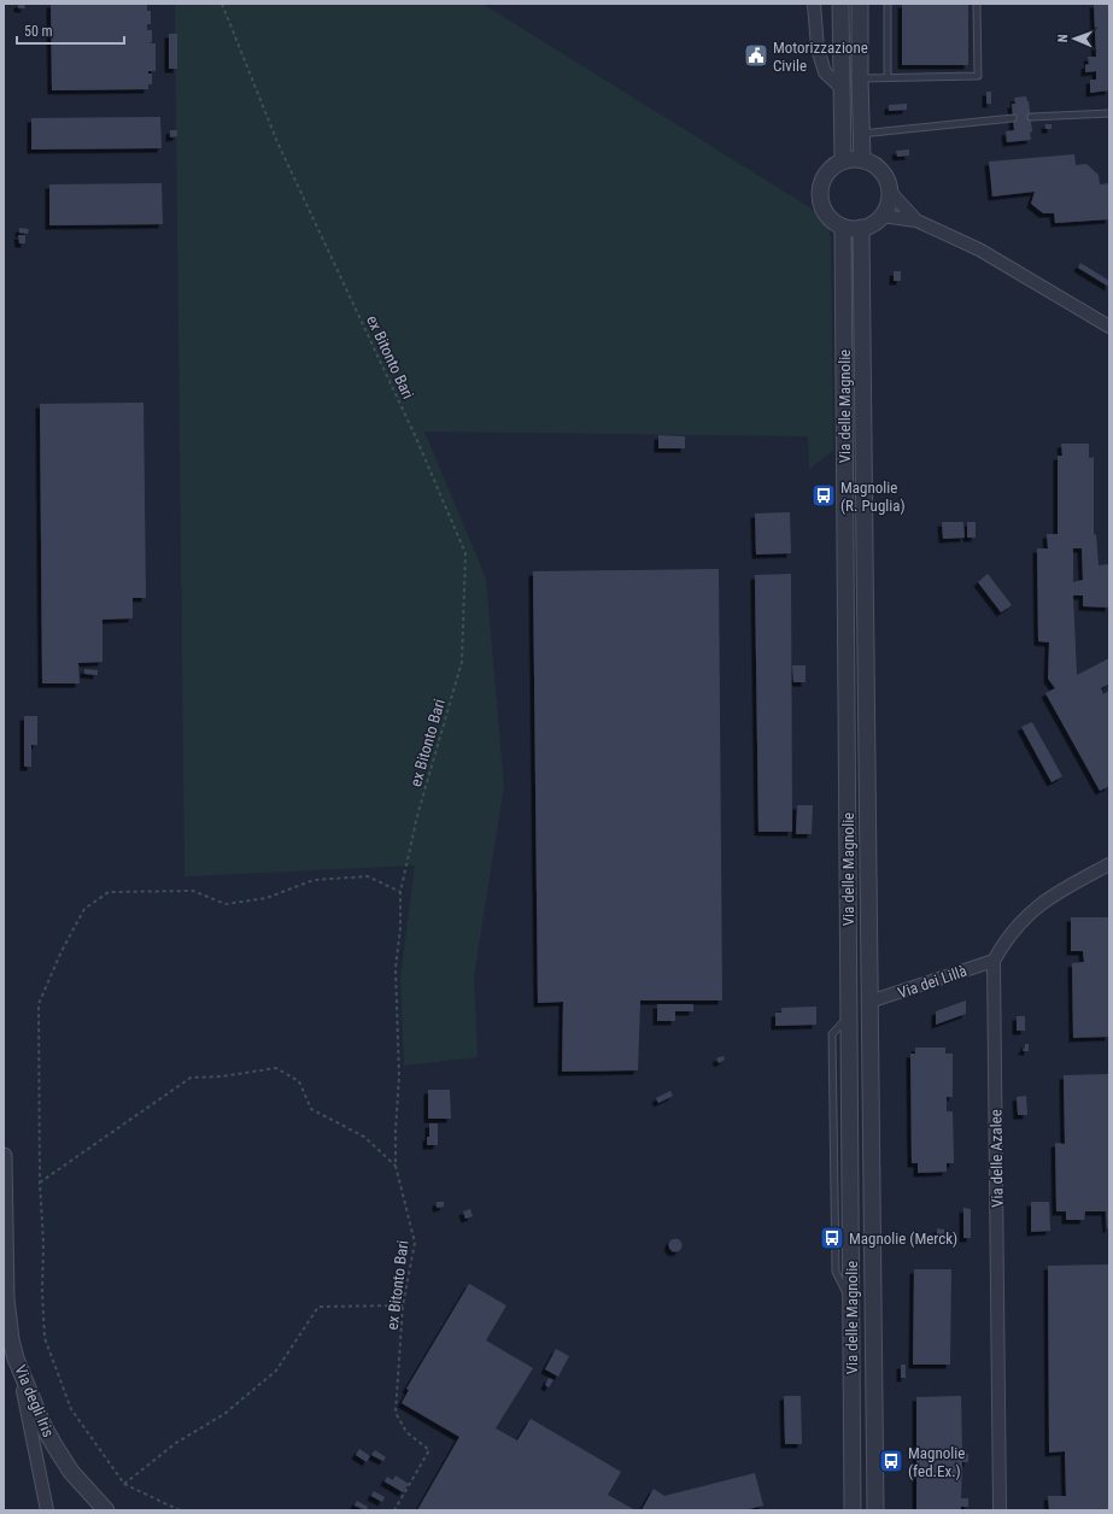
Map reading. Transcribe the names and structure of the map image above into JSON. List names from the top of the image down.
{
  "streets": {
    "street": [
      "Via delle Magnolie",
      "Via dei Lillà",
      "Via delle Azalee",
      "Via degli Iris"
    ],
    "path": ["ex Bitonto Bari"]
  },
  "crossings": [
    ["Via delle Magnolie", "Via dei Lillà"],
    ["Via dei Lillà", "Via delle Azalee"]
  ],
  "places": {
    "public building": ["Motorizzazione Civile"],
    "bus stop": ["Magnolie (R. Puglia)", "Magnolie (Merck)", "Magnolie (fed.Ex.)"]
  },
  "scale_bar": "50 m",
  "north": "left"
}
